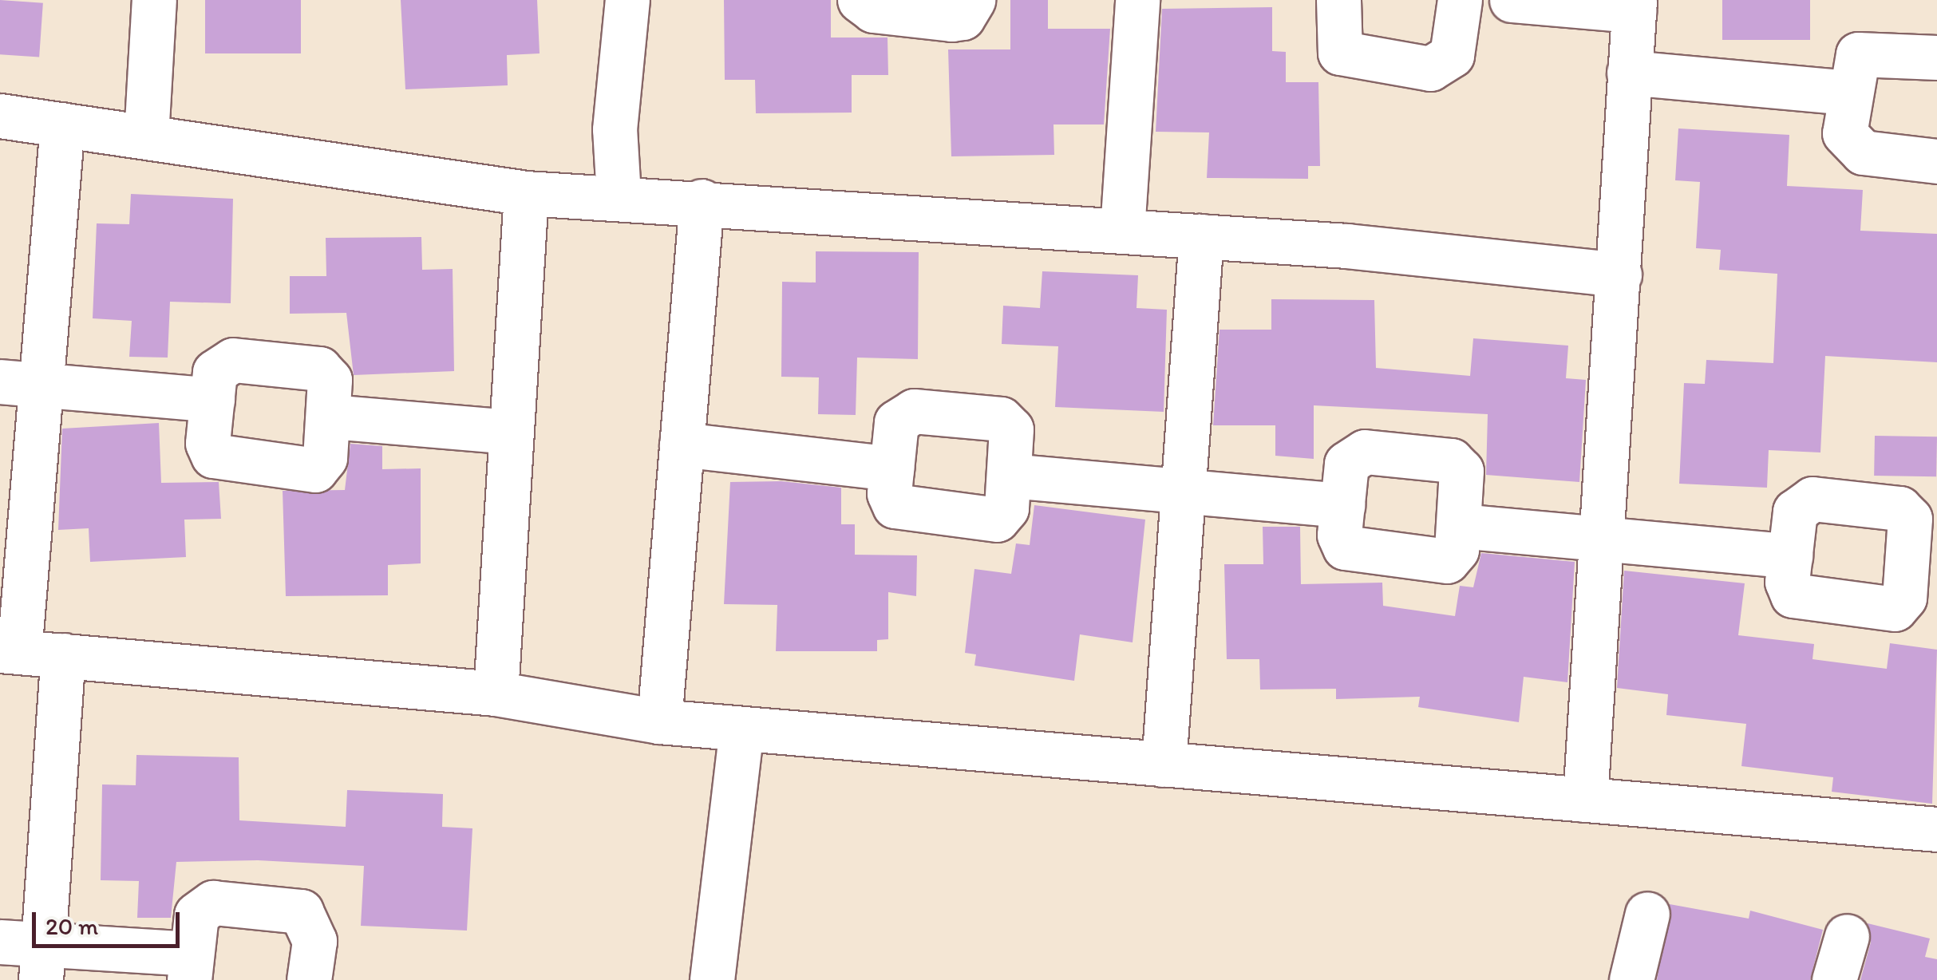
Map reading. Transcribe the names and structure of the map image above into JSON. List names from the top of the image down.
{
  "scale_bar": "20 m"
}
